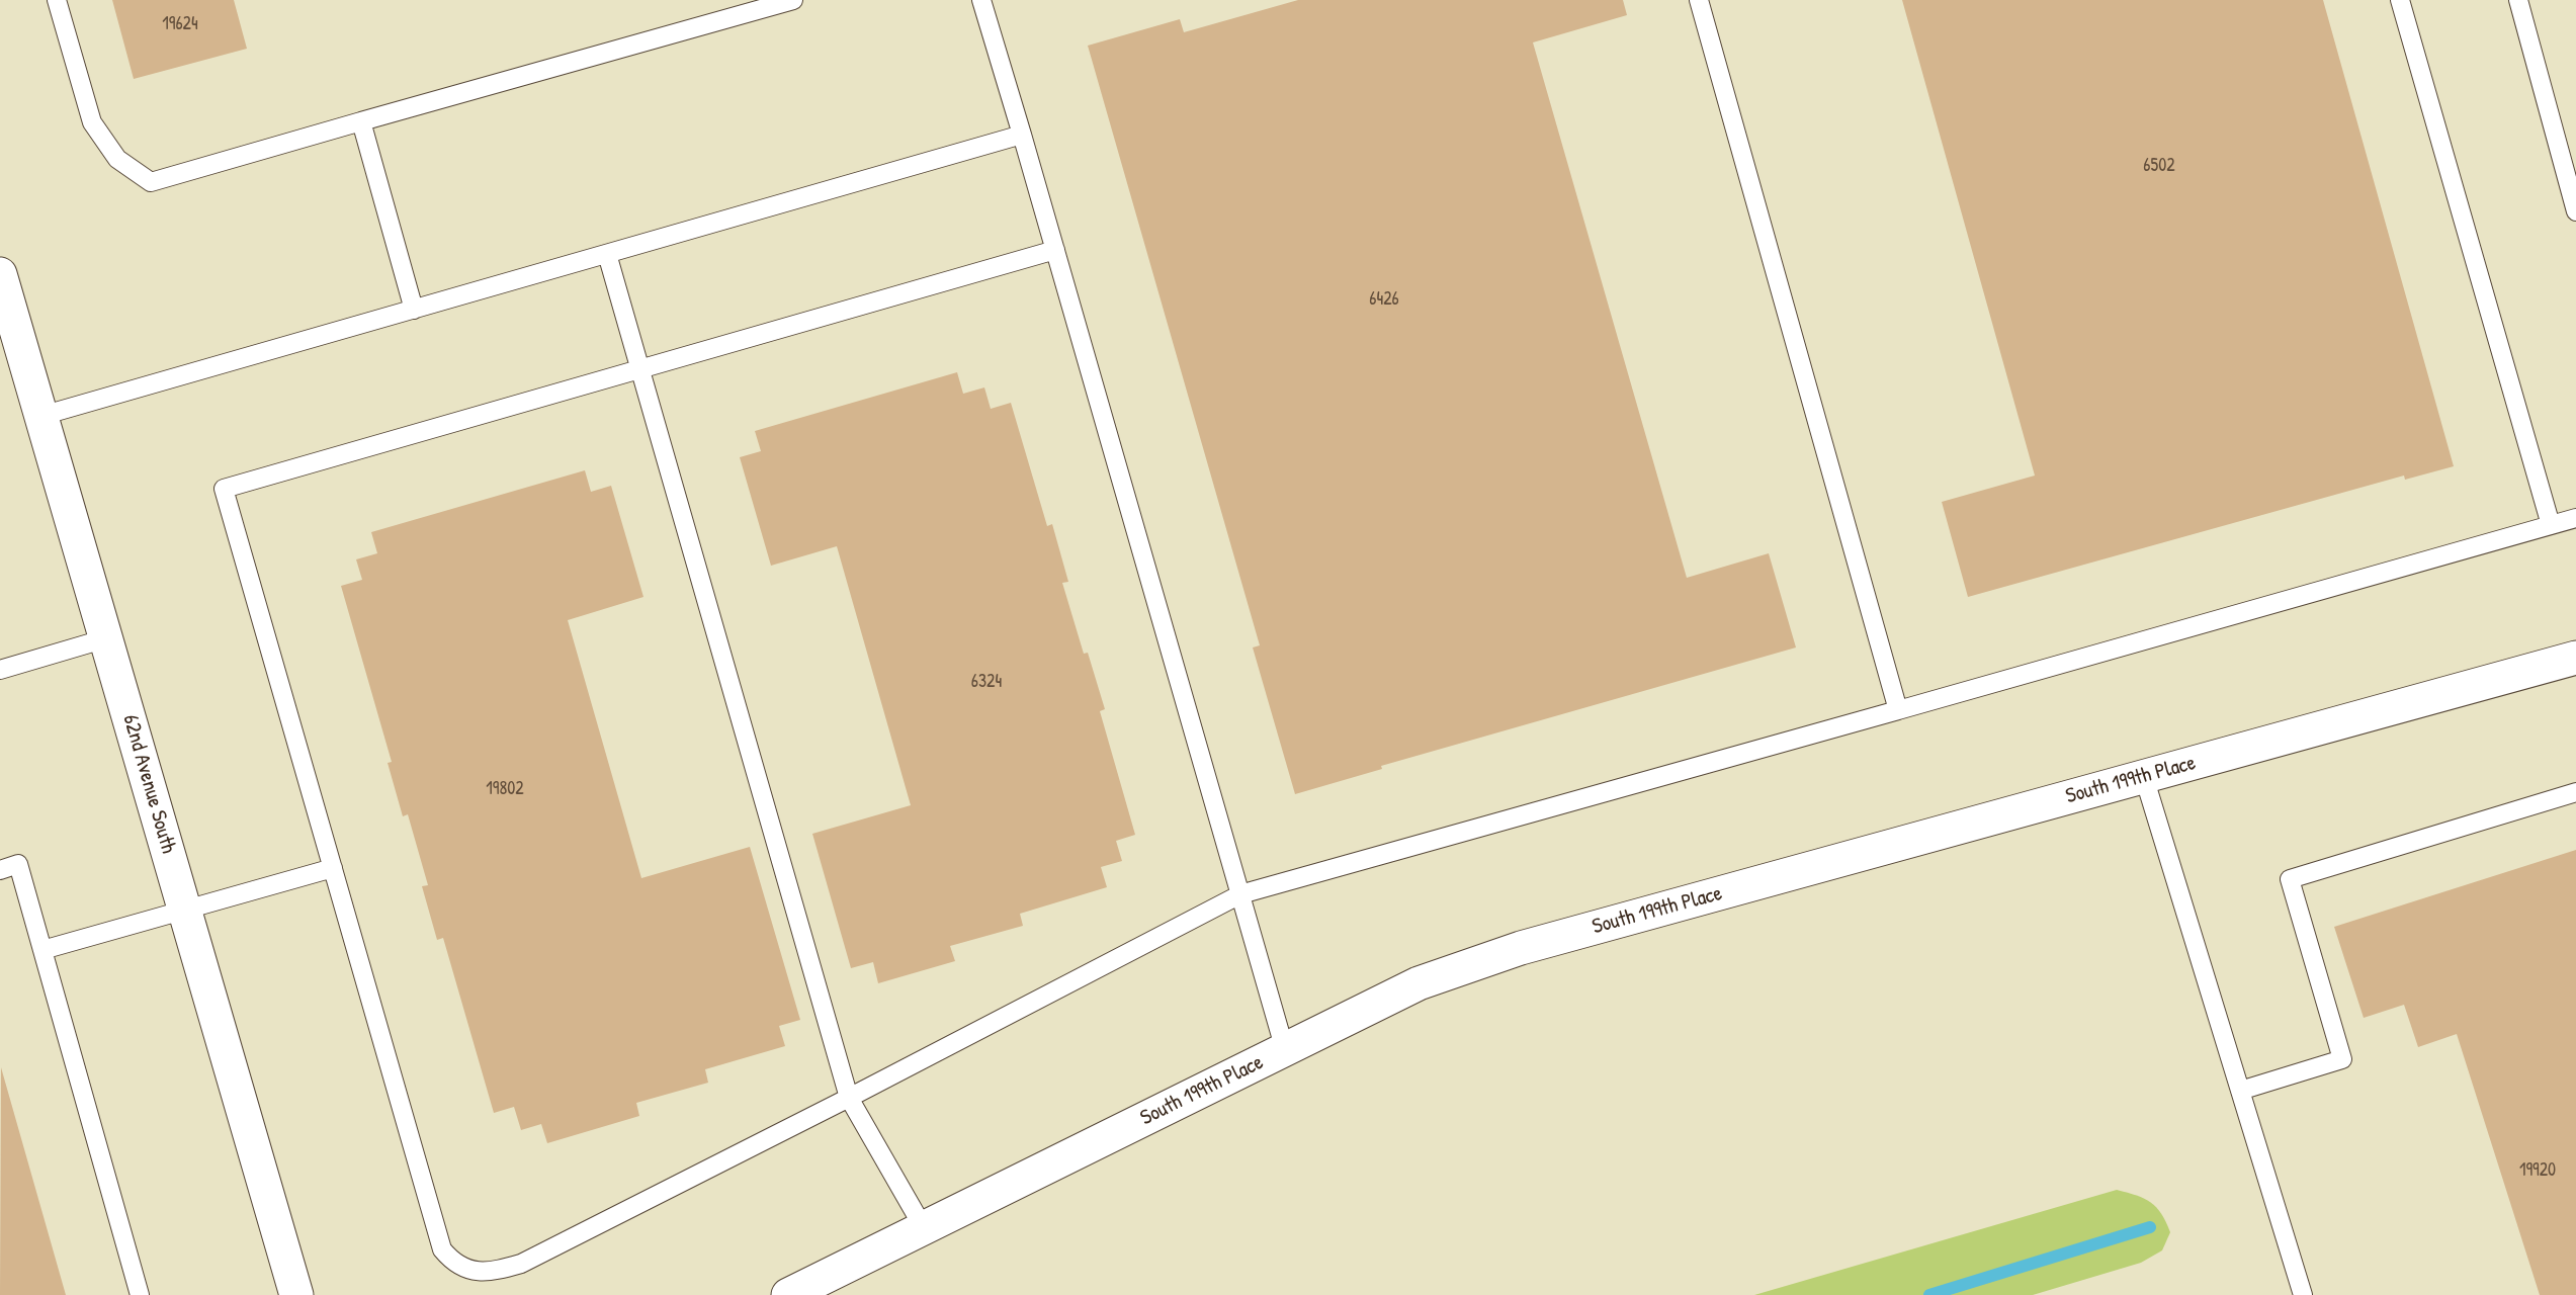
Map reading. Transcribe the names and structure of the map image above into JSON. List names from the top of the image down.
{
  "streets": {
    "street": ["South 199th Place", "62nd Avenue South"]
  },
  "house_numbers": [
    "19624",
    "6502",
    "6426",
    "6324",
    "19802",
    "19920"
  ]
}
